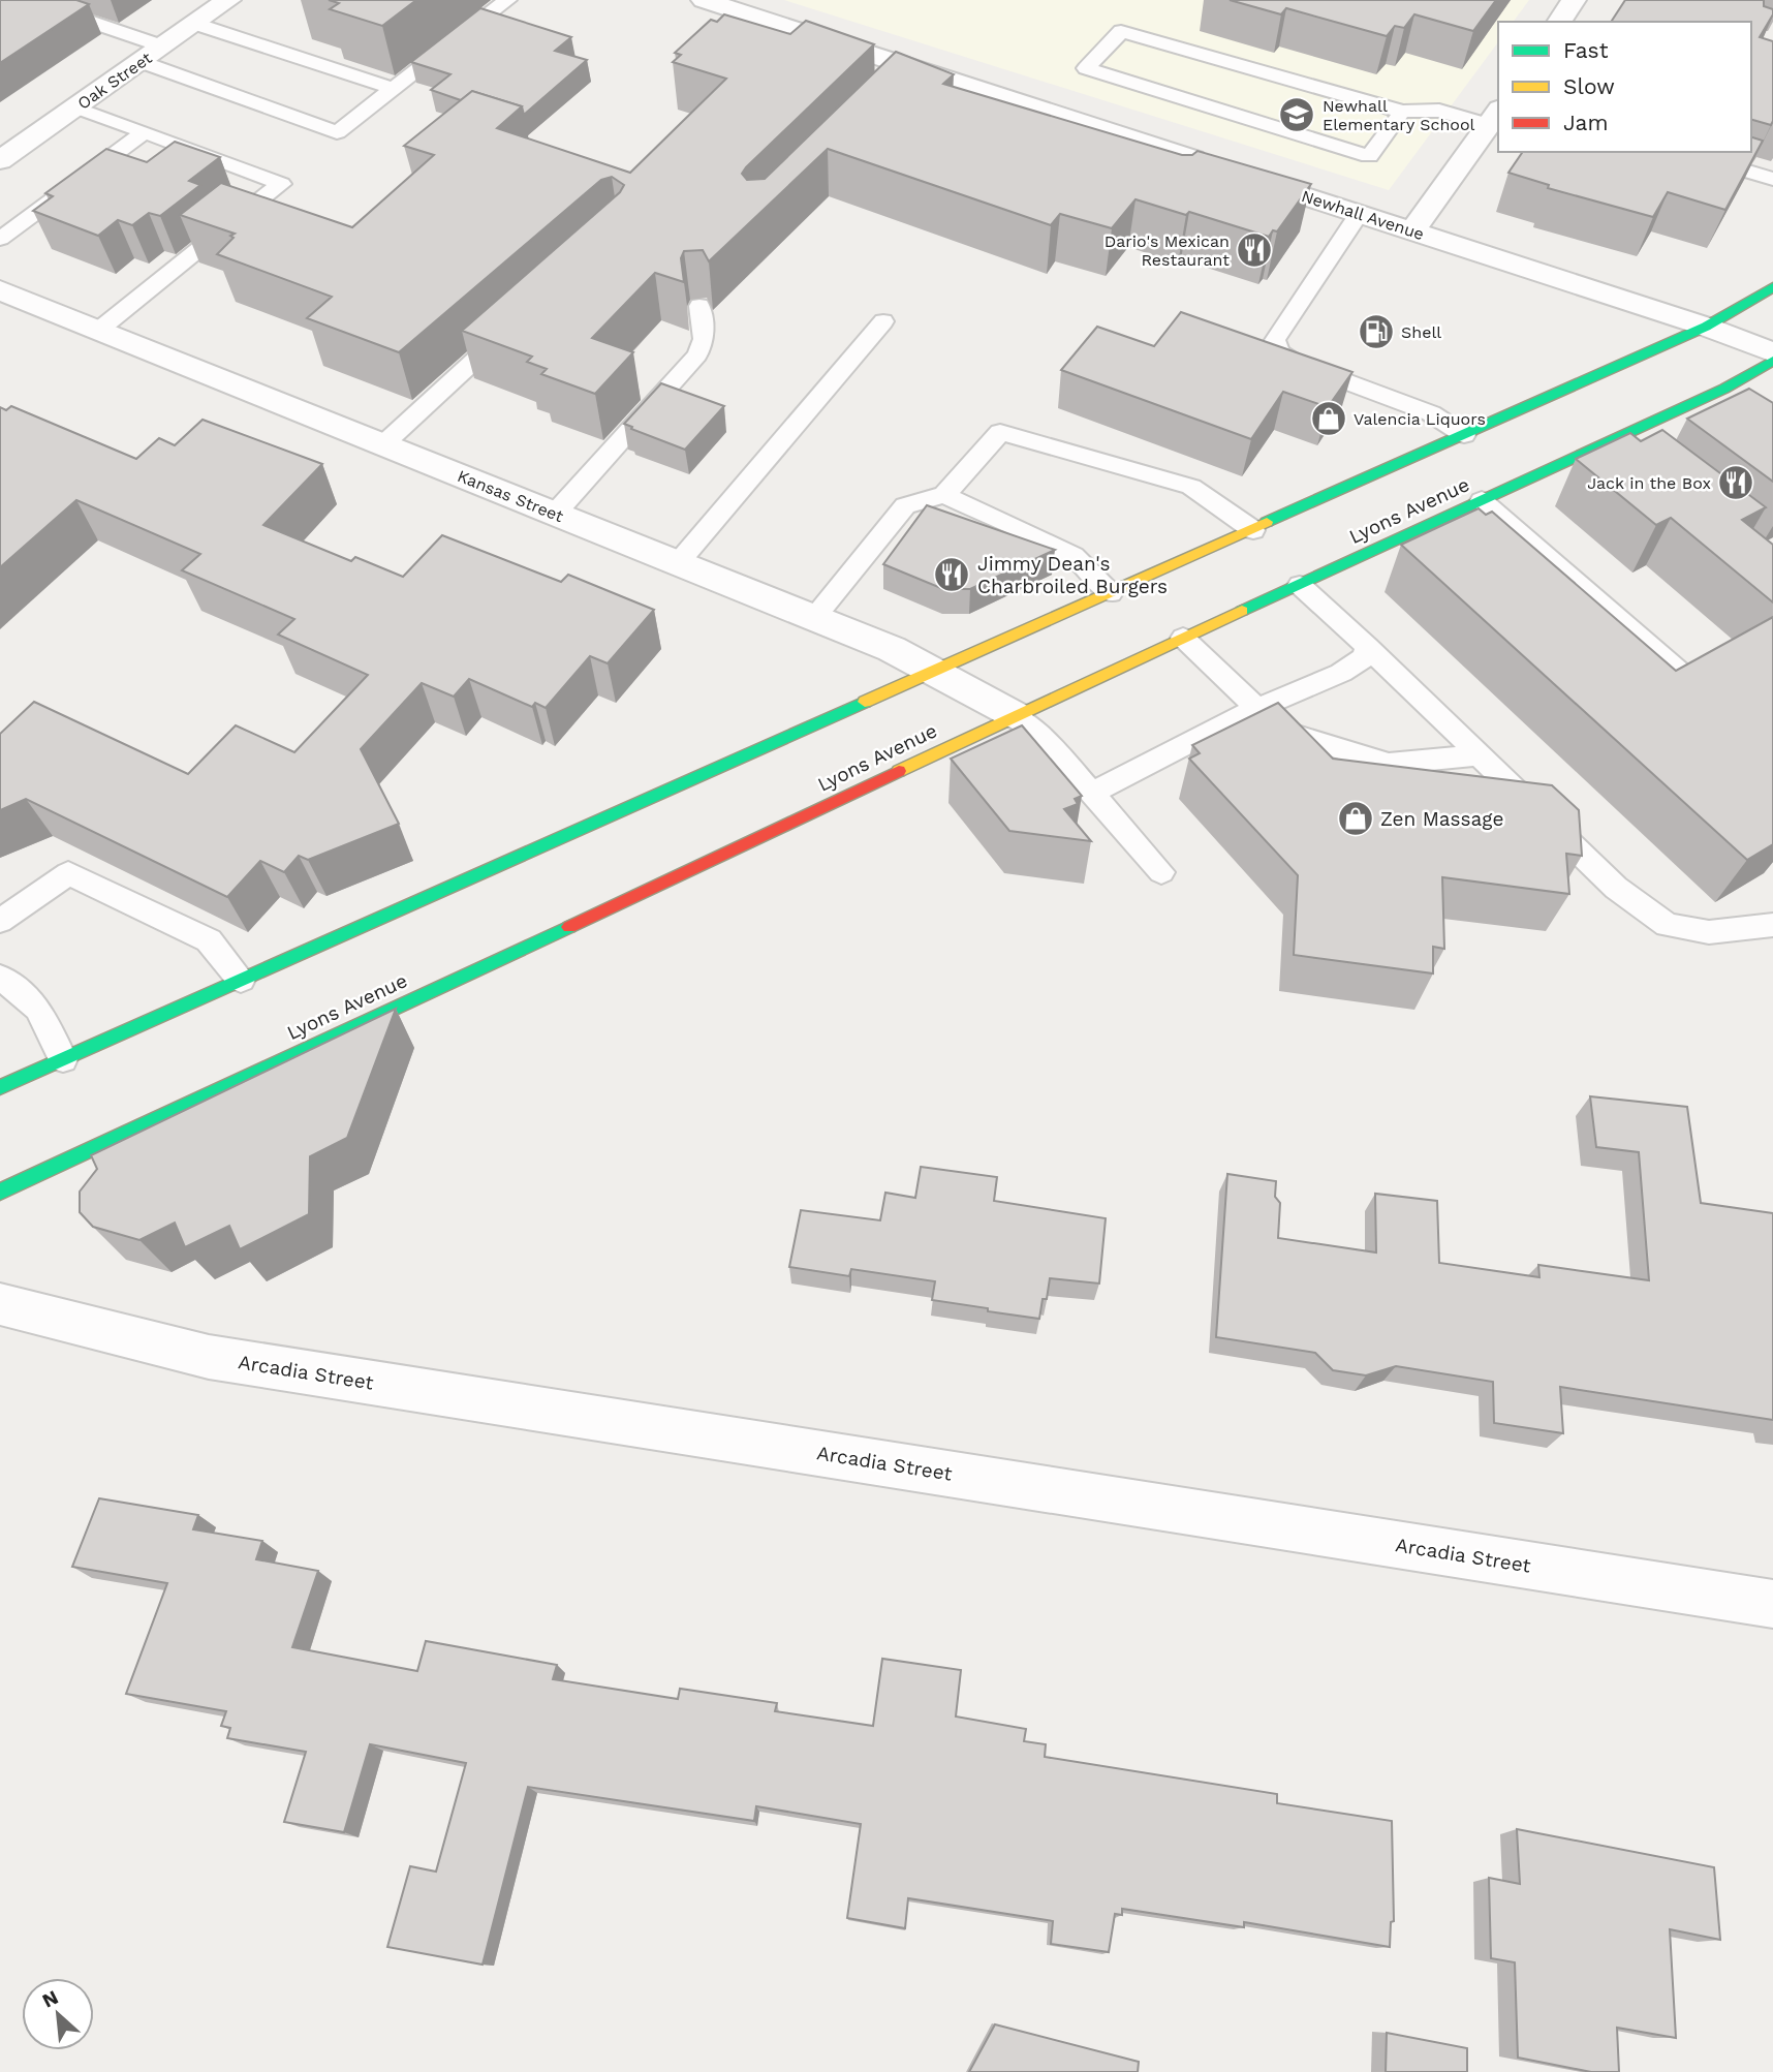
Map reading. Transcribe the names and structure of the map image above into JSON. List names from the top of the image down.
{
  "streets": {
    "main road": ["Lyons Avenue"],
    "street": [
      "Oak Street",
      "Newhall Avenue",
      "Kansas Street",
      "Arcadia Street"
    ]
  },
  "crossings": [
    ["Kansas Street", "Lyons Avenue"]
  ],
  "places": {
    "school or university": ["Newhall Elementary School"],
    "restaurant": ["Dario's Mexican Restaurant", "Jack in the Box", "Jimmy Dean's Charbroiled Burgers"],
    "fuel station": ["Shell"],
    "shop": ["Valencia Liquors", "Zen Massage"]
  },
  "legend": ["Fast", "Slow", "Jam"],
  "north": "top left"
}
